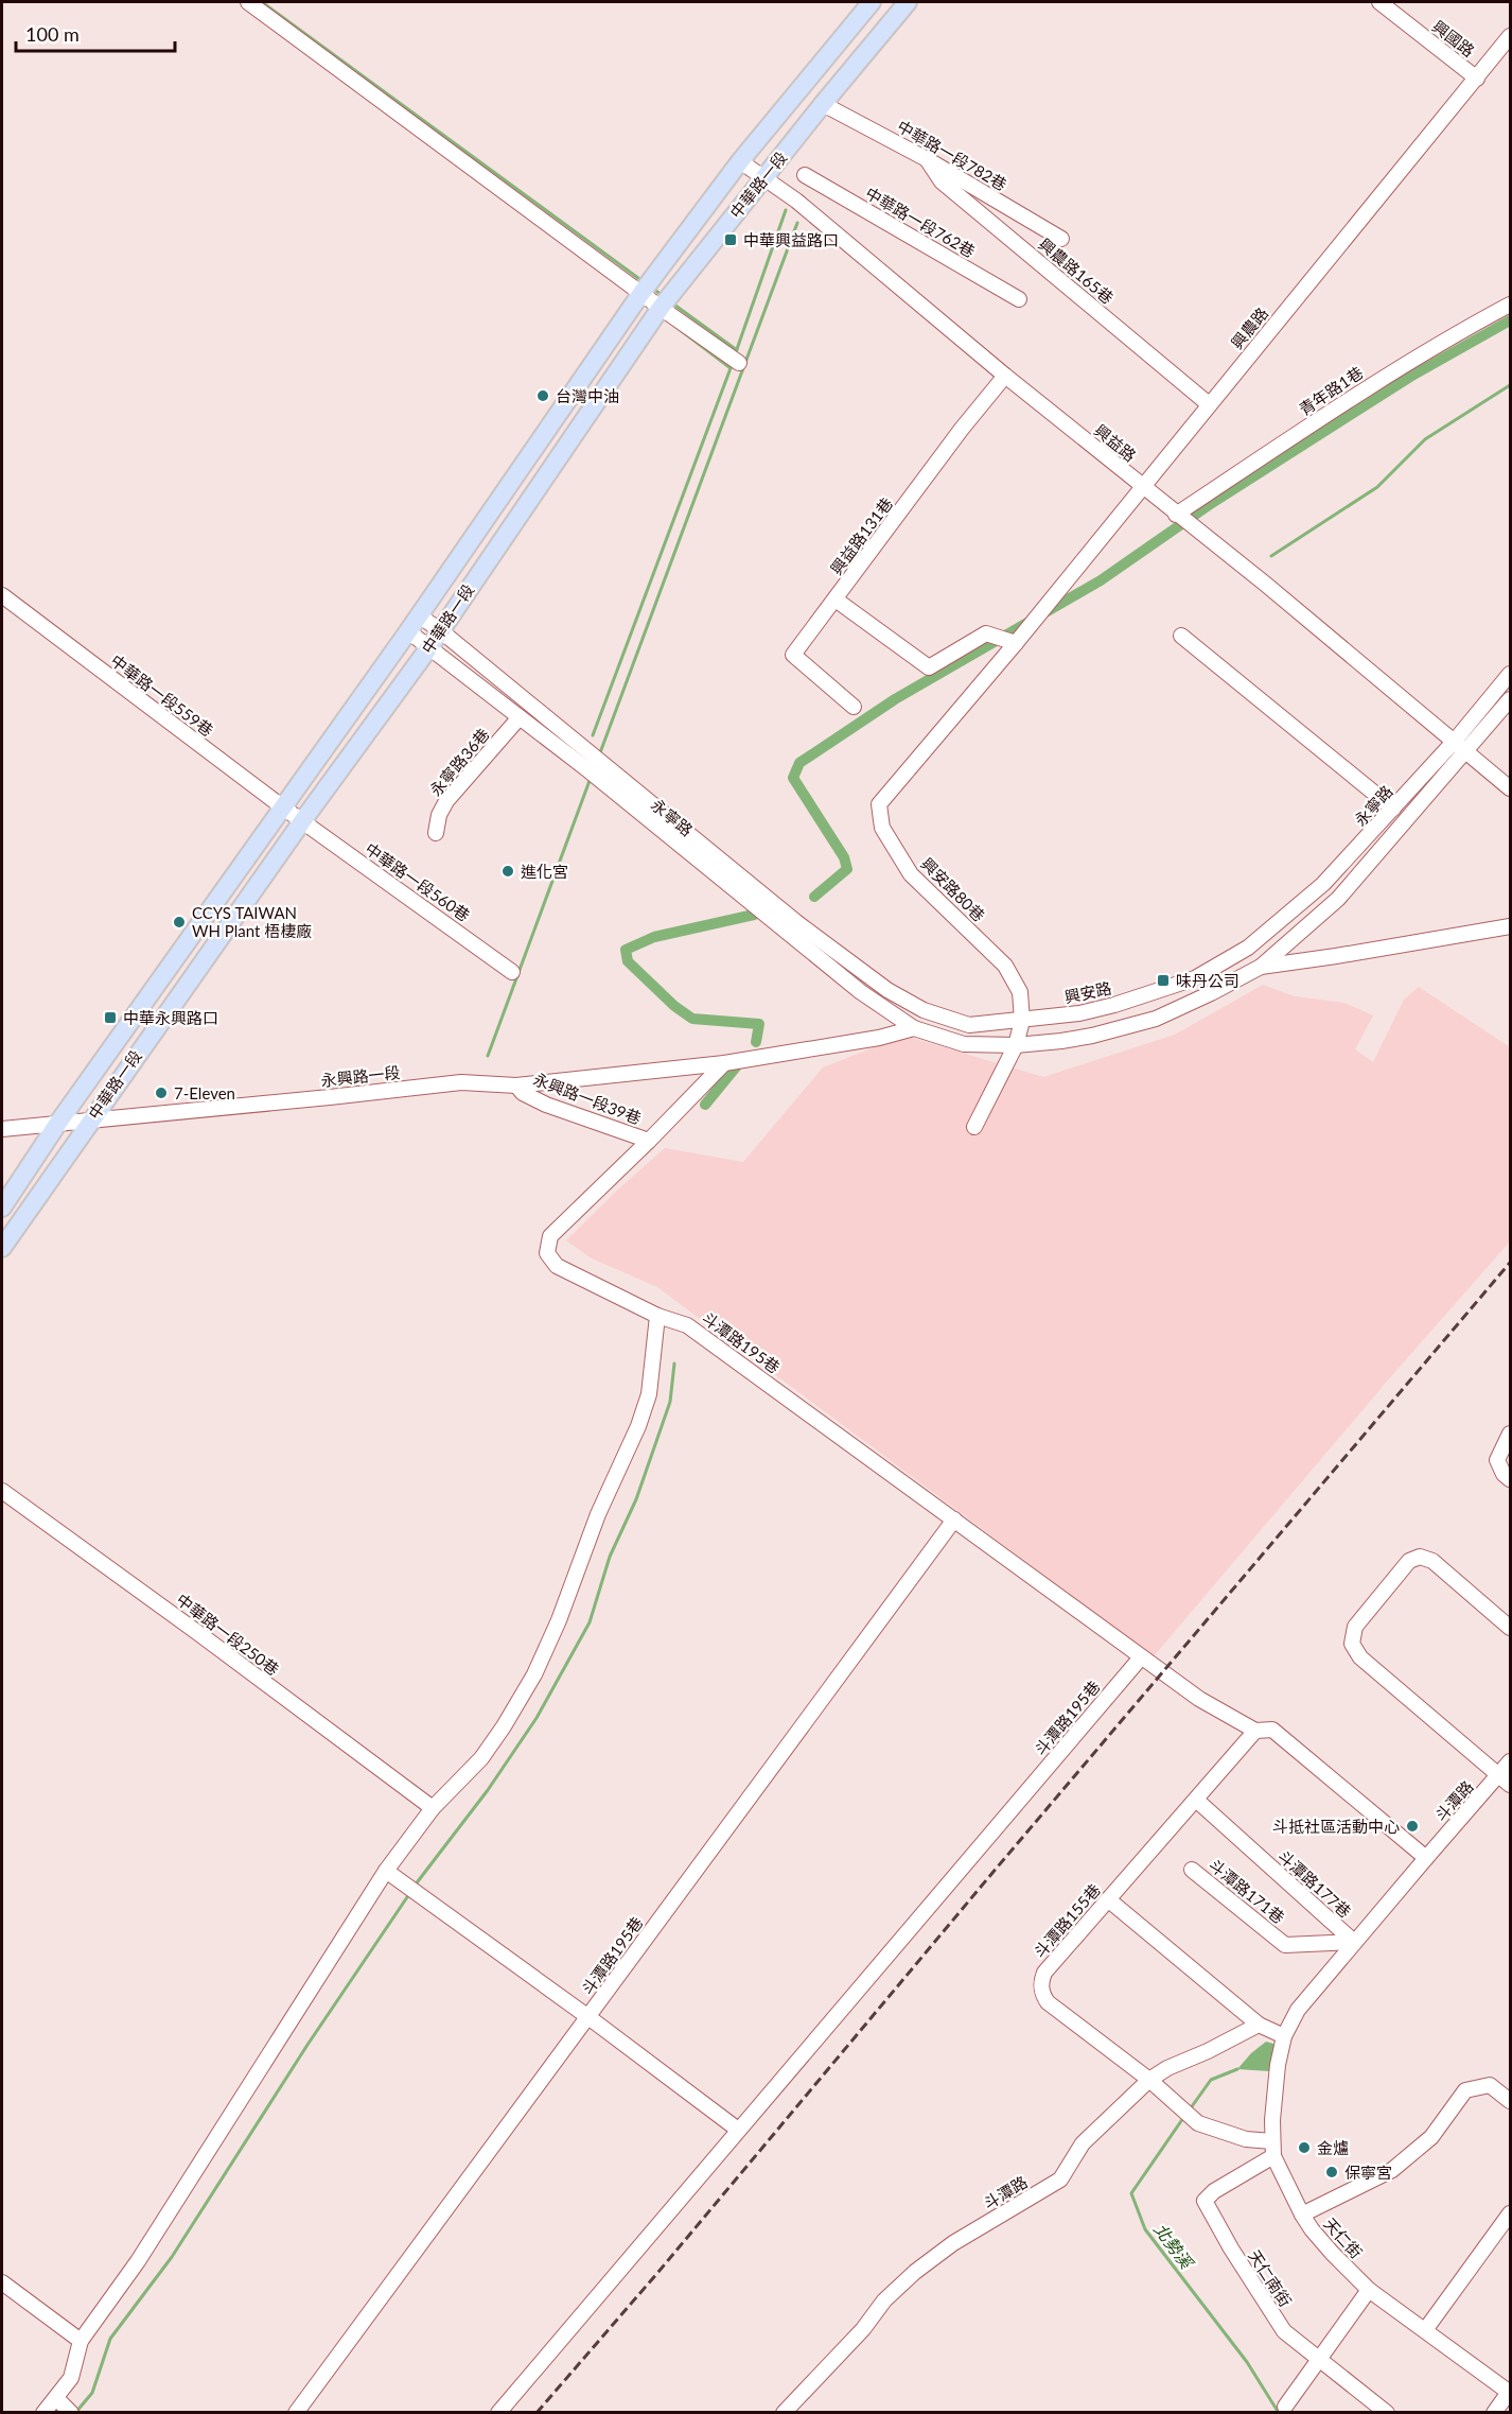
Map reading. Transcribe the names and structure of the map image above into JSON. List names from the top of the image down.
{
  "streets": {
    "main road": ["中華路一段"],
    "street": [
      "興國路",
      "中華路一段782巷",
      "中華路一段762巷",
      "興農路165巷",
      "興農路",
      "青年路1巷",
      "興益路",
      "興益路131巷",
      "中華路一段559巷",
      "永寧路36巷",
      "永寧路",
      "中華路一段560巷",
      "興安路80巷",
      "興安路",
      "永興路一段",
      "永興路一段39巷",
      "斗潭路195巷",
      "中華路一段250巷",
      "斗潭路",
      "斗潭路177巷",
      "斗潭路171巷",
      "斗潭路155巷",
      "天仁街",
      "天仁南街"
    ]
  },
  "crossings": [
    ["興國路", "興農路"],
    ["中華路一段782巷", "中華路一段"],
    ["中華路一段782巷", "興農路165巷"],
    ["中華路一段", "興益路"],
    ["中華路一段", "中華路一段559巷"],
    ["中華路一段", "永寧路"],
    ["中華路一段", "中華路一段560巷"],
    ["中華路一段", "永興路一段"],
    ["興農路165巷", "興農路"],
    ["興農路", "興益路"],
    ["興農路", "興安路80巷"],
    ["青年路1巷", "興益路"],
    ["興益路", "興益路131巷"],
    ["興益路", "永寧路"],
    ["中華路一段559巷", "中華路一段560巷"],
    ["永寧路36巷", "永寧路"],
    ["永寧路", "興安路"],
    ["興安路80巷", "興安路"],
    ["永興路一段", "永興路一段39巷"],
    ["永興路一段", "斗潭路195巷"],
    ["永興路一段39巷", "斗潭路195巷"],
    ["斗潭路195巷", "斗潭路"],
    ["斗潭路195巷", "斗潭路155巷"],
    ["斗潭路", "斗潭路177巷"],
    ["斗潭路", "斗潭路171巷"],
    ["斗潭路", "斗潭路155巷"],
    ["斗潭路", "天仁街"],
    ["斗潭路177巷", "斗潭路171巷"],
    ["斗潭路177巷", "斗潭路155巷"],
    ["斗潭路155巷", "天仁街"],
    ["斗潭路155巷", "天仁南街"],
    ["天仁街", "天仁南街"]
  ],
  "water": ["北勢溪"],
  "places": {
    "transit": ["中華興益路口", "味丹公司", "中華永興路口"],
    "other": [
      "台灣中油",
      "進化宮",
      "CCYS TAIWAN WH Plant 梧棲廠",
      "7-Eleven",
      "斗抵社區活動中心",
      "金爐",
      "保寧宮"
    ]
  },
  "scale_bar": "100 m"
}
